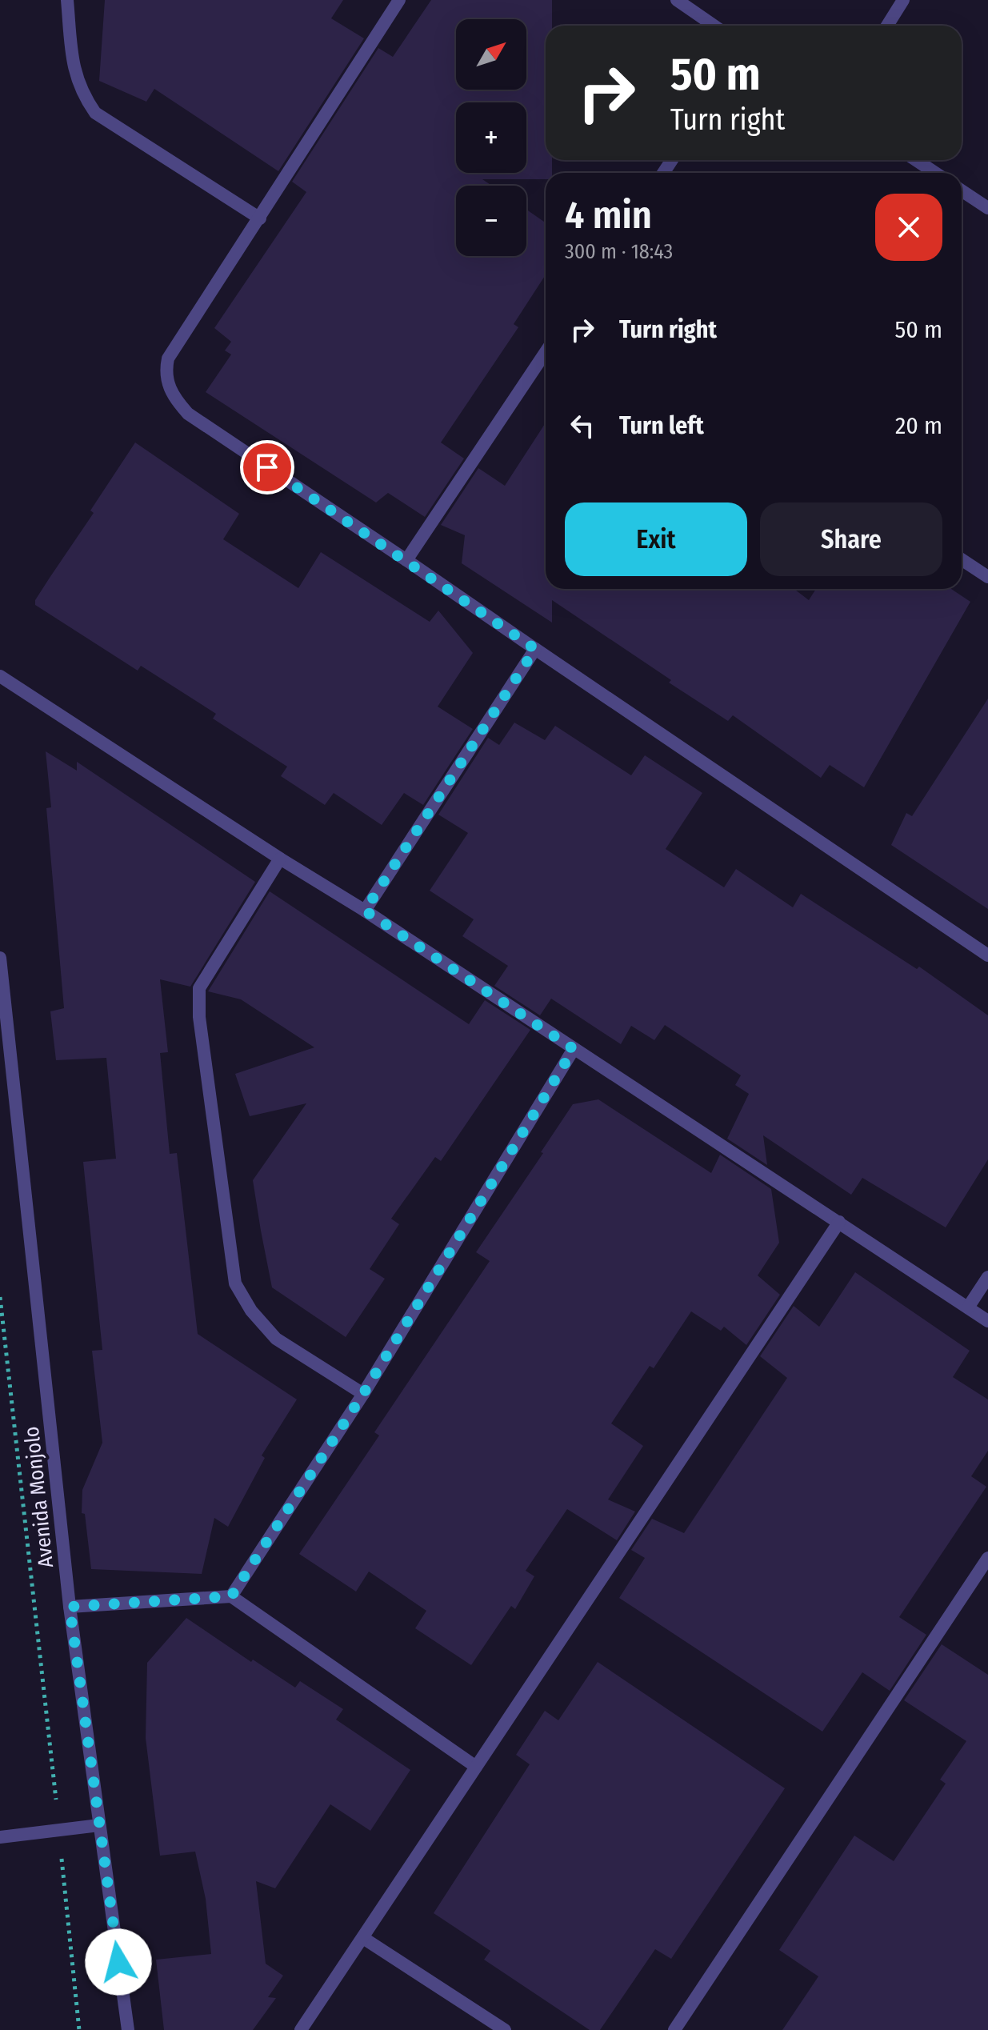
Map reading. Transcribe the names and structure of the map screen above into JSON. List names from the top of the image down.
{
  "streets": {
    "street": ["Avenida Monjolo"]
  },
  "north": "top right",
  "page": {
    "map_buttons": ["+", "−"],
    "turn": ["50 m", "Turn right"],
    "heading": ["4 min", "300 m · 18:43"],
    "list": [
      {
        "name": "Turn right",
        "value": "50 m"
      },
      {
        "name": "Turn left",
        "value": "20 m"
      }
    ],
    "buttons": ["Exit", "Share"]
  }
}
